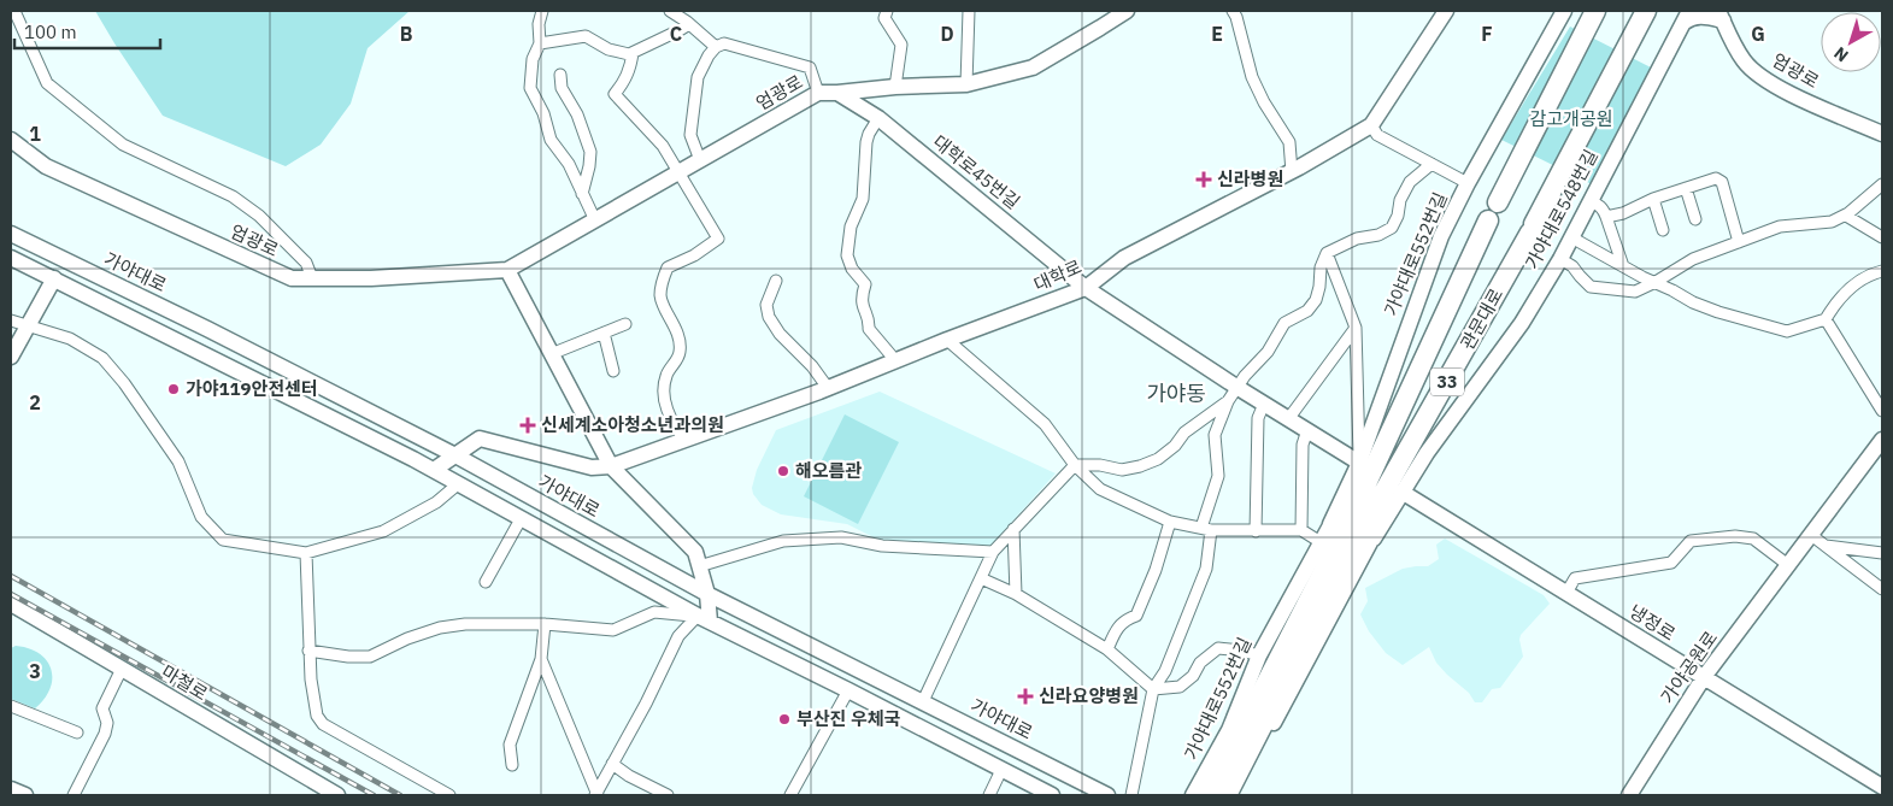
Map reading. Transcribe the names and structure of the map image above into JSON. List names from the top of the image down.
{
  "streets": {
    "highway": ["관문대로", "33"],
    "main road": [
      "엄광로",
      "대학로45번길",
      "가야대로548번길",
      "가야대로552번길",
      "가야대로",
      "대학로",
      "냉정로",
      "가야공원로",
      "마철로"
    ]
  },
  "crossings": [
    ["엄광로", "대학로45번길"],
    ["대학로45번길", "가야대로552번길"],
    ["대학로45번길", "대학로"],
    ["가야대로548번길", "가야대로552번길"],
    ["가야대로548번길", "관문대로"],
    ["가야대로548번길", "33"],
    ["가야대로548번길", "냉정로"],
    ["가야대로552번길", "관문대로"],
    ["가야대로552번길", "33"],
    ["가야대로", "대학로"],
    ["관문대로", "33"],
    ["냉정로", "가야공원로"]
  ],
  "districts": ["가야동"],
  "parks": ["감고개공원"],
  "places": {
    "health": ["신라병원", "신세계소아청소년과의원", "신라요양병원"],
    "other": ["가야119안전센터", "해오름관", "부산진 우체국"]
  },
  "scale_bar": "100 m",
  "north": "bottom left",
  "grid": {
    "columns": [
      "B",
      "C",
      "D",
      "E",
      "F",
      "G"
    ],
    "rows": ["1", "2", "3"]
  }
}
